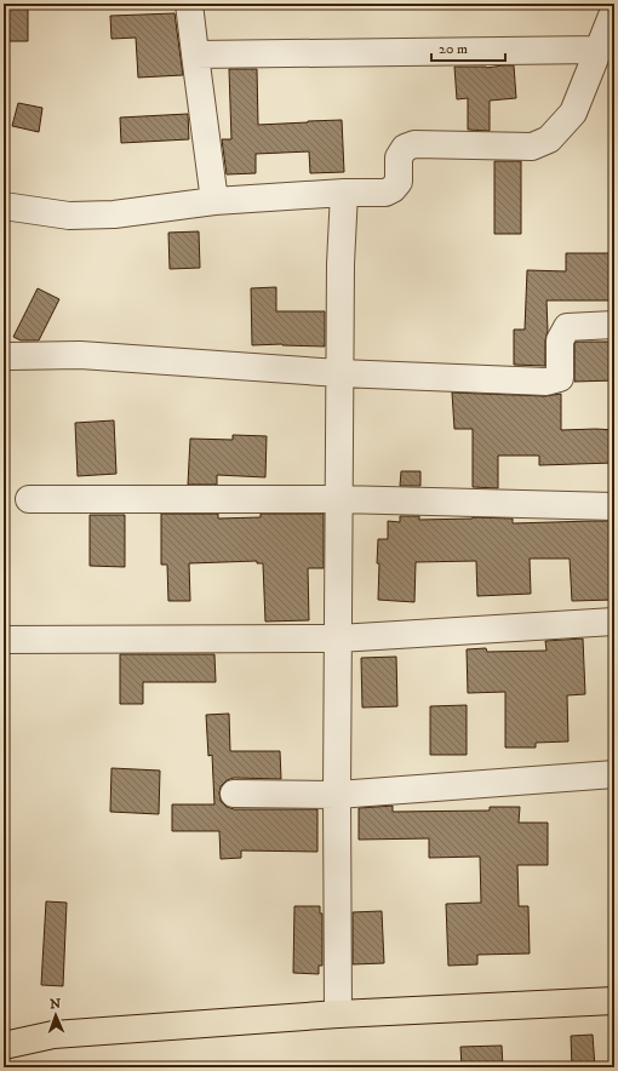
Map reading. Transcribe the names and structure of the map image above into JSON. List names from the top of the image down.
{
  "scale_bar": "20 m",
  "north": "top"
}
